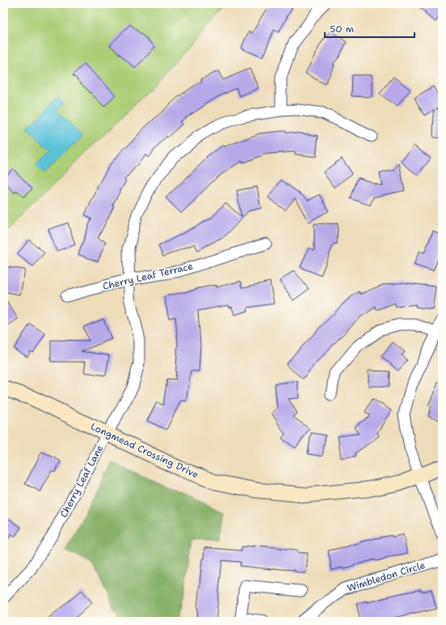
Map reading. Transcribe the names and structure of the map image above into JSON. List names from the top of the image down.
{
  "streets": {
    "street": [
      "Cherry Leaf Terrace",
      "Longmead Crossing Drive",
      "Cherry Leaf Lane",
      "Wimbledon Circle"
    ]
  },
  "crossings": [
    ["Cherry Leaf Terrace", "Cherry Leaf Lane"],
    ["Longmead Crossing Drive", "Cherry Leaf Lane"]
  ],
  "scale_bar": "50 m"
}
